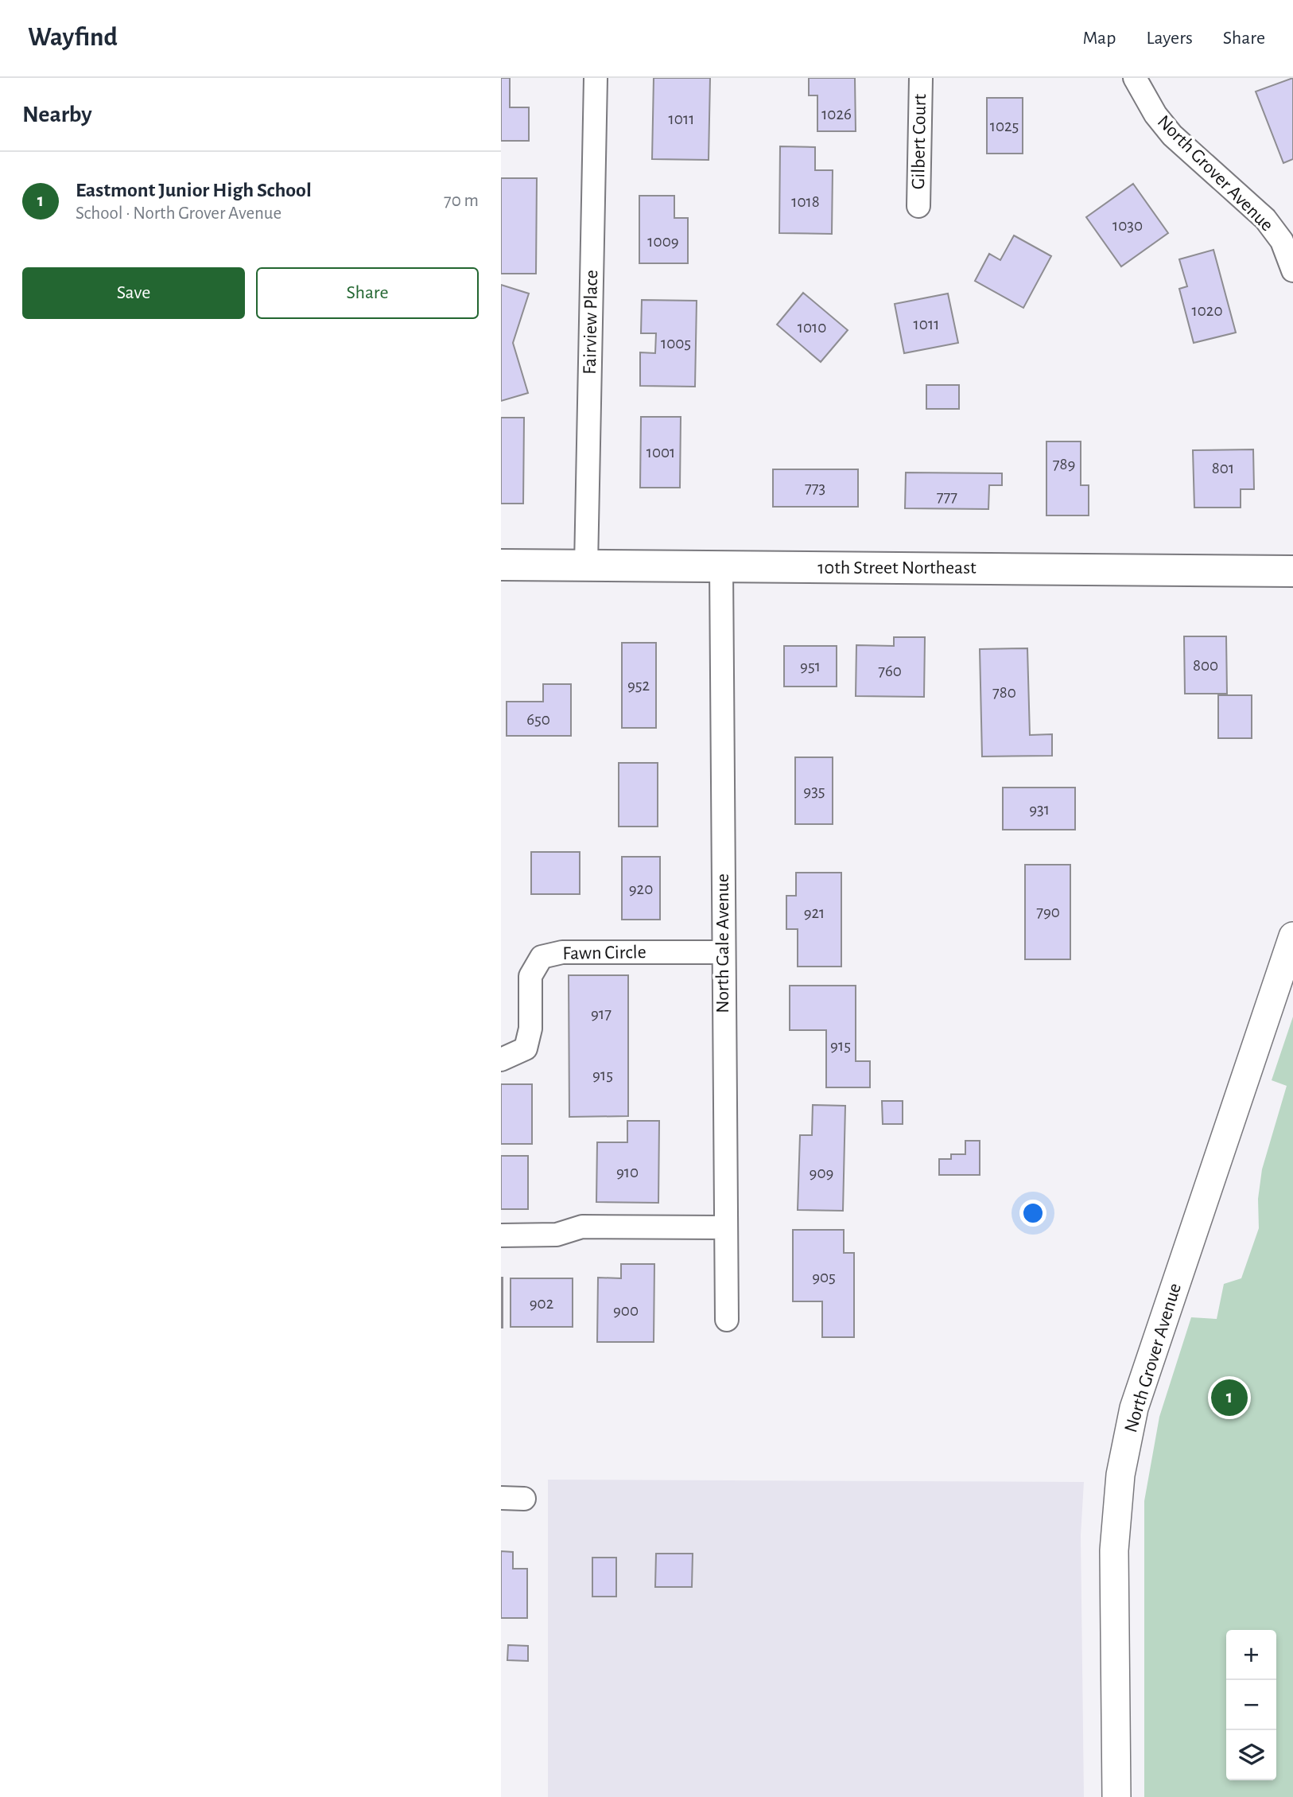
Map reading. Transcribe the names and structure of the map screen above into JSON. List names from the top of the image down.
{
  "streets": {
    "main road": ["10th Street Northeast"],
    "street": [
      "Gilbert Court",
      "North Grover Avenue",
      "Fairview Place",
      "North Gale Avenue",
      "Fawn Circle"
    ]
  },
  "crossings": [
    ["Fairview Place", "10th Street Northeast"],
    ["10th Street Northeast", "North Gale Avenue"],
    ["North Gale Avenue", "Fawn Circle"]
  ],
  "house_numbers": [
    "1026",
    "1011",
    "1025",
    "1018",
    "1030",
    "1009",
    "1020",
    "1011",
    "1010",
    "1005",
    "1001",
    "789",
    "801",
    "773",
    "777",
    "800",
    "951",
    "760",
    "952",
    "780",
    "650",
    "935",
    "931",
    "920",
    "790",
    "921",
    "917",
    "915",
    "915",
    "910",
    "909",
    "905",
    "902",
    "900"
  ],
  "page": {
    "header": "Wayfind",
    "nav": ["Map", "Layers", "Share"],
    "heading": "Nearby",
    "list": [
      {
        "mark": "1",
        "name": "Eastmont Junior High School",
        "note": "School · North Grover Avenue",
        "value": "70 m"
      }
    ],
    "buttons": ["Save", "Share"],
    "pins": "1",
    "map_buttons": ["+", "−"]
  }
}
